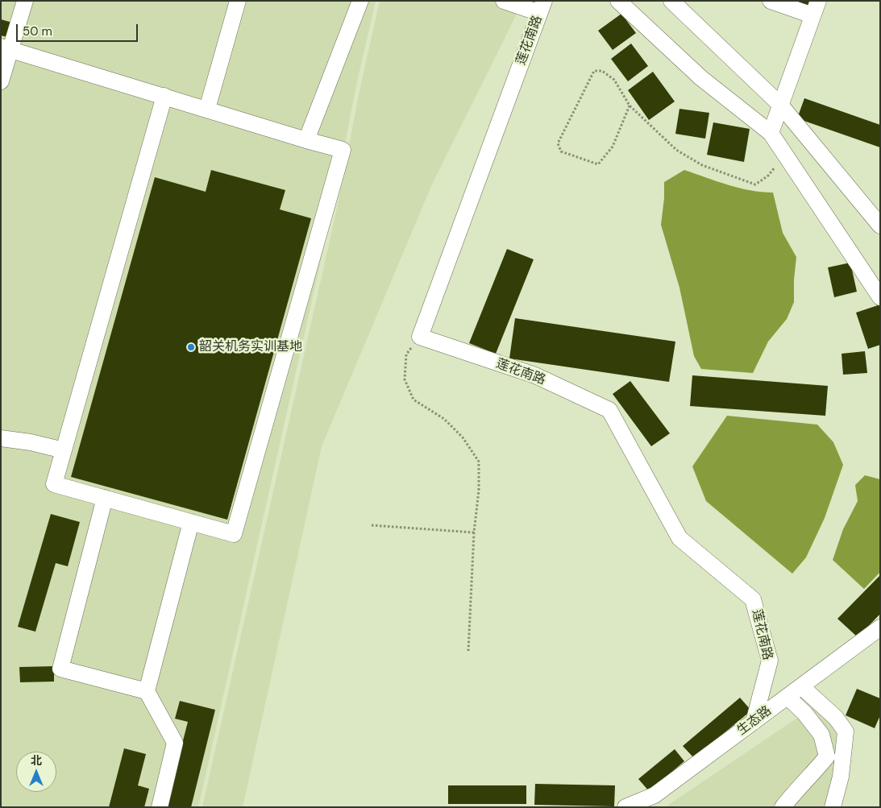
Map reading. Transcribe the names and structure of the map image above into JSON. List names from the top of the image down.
{
  "streets": {
    "street": ["莲花南路", "生态路"]
  },
  "crossings": [
    ["莲花南路", "生态路"]
  ],
  "places": ["韶关机务实训基地"],
  "scale_bar": "50 m",
  "north": "top"
}
